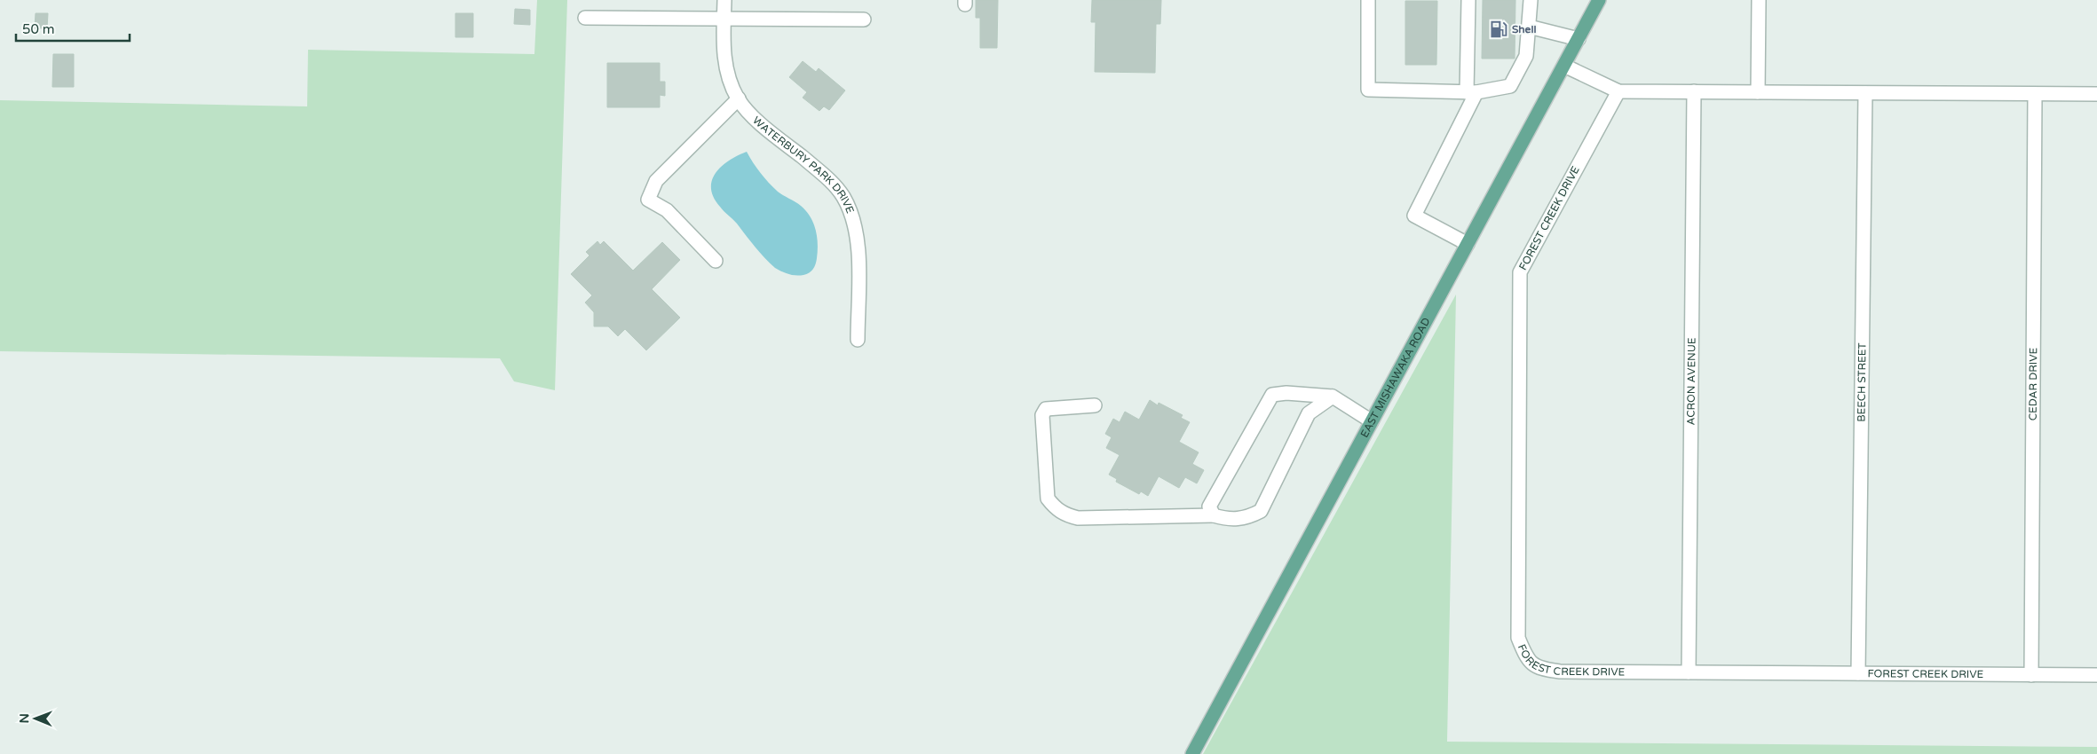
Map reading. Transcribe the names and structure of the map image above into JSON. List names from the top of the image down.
{
  "streets": {
    "main road": ["EAST MISHAWAKA ROAD"],
    "street": [
      "WATERBURY PARK DRIVE",
      "FOREST CREEK DRIVE",
      "ACRON AVENUE",
      "BEECH STREET",
      "CEDAR DRIVE"
    ]
  },
  "crossings": [
    ["FOREST CREEK DRIVE", "ACRON AVENUE"],
    ["FOREST CREEK DRIVE", "BEECH STREET"],
    ["FOREST CREEK DRIVE", "CEDAR DRIVE"]
  ],
  "places": {
    "fuel station": ["Shell"]
  },
  "scale_bar": "50 m",
  "north": "left"
}
